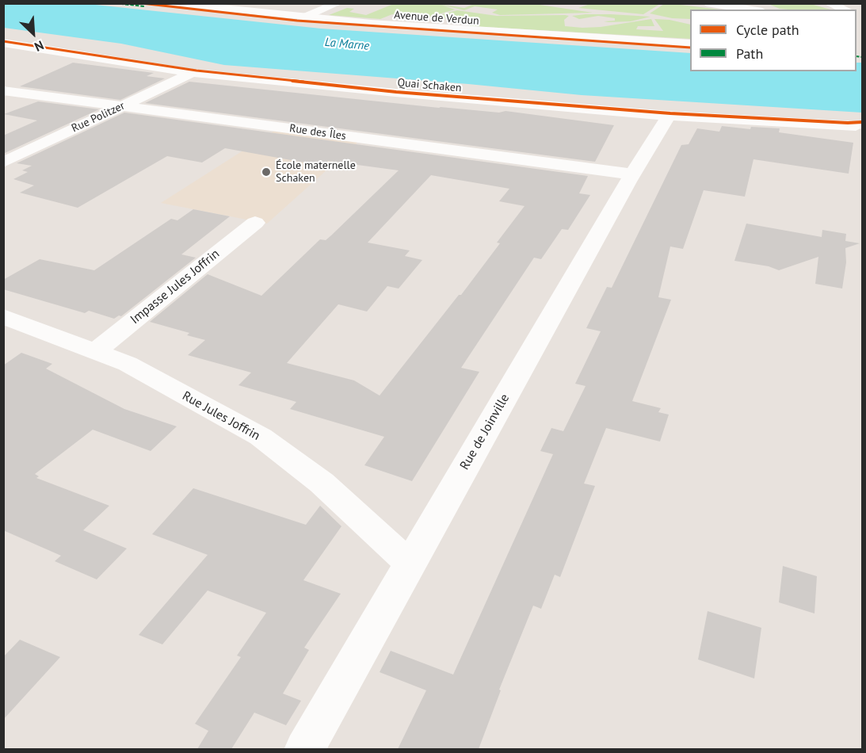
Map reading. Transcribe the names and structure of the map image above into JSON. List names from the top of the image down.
{
  "streets": {
    "street": [
      "Avenue de Verdun",
      "Quai Schaken",
      "Rue Politzer",
      "Rue des Îles",
      "Impasse Jules Joffrin",
      "Rue Jules Joffrin",
      "Rue de Joinville"
    ]
  },
  "crossings": [
    ["Quai Schaken", "Rue Politzer"],
    ["Quai Schaken", "Rue de Joinville"],
    ["Rue Politzer", "Rue des Îles"],
    ["Rue des Îles", "Rue de Joinville"],
    ["Impasse Jules Joffrin", "Rue Jules Joffrin"],
    ["Rue Jules Joffrin", "Rue de Joinville"]
  ],
  "water": ["La Marne"],
  "places": ["École maternelle Schaken"],
  "legend": ["Cycle path", "Path"],
  "north": "bottom right"
}
